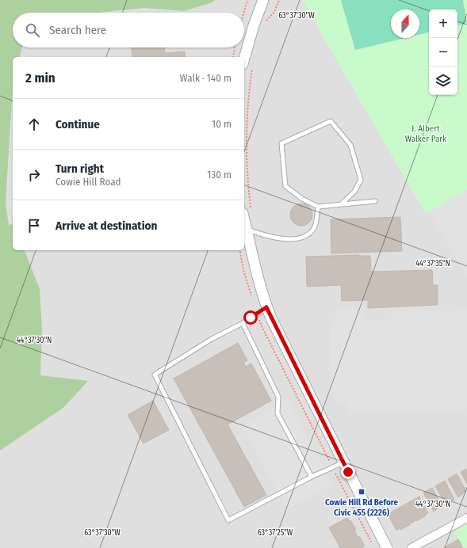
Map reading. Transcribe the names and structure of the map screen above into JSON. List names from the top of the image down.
{
  "parks": ["J. Albert Walker Park"],
  "places": {
    "transit": ["Cowie Hill Rd Before Civic 455 (2226)"]
  },
  "north": "top",
  "page": {
    "map_buttons": ["+", "−"],
    "search": "Search here",
    "heading": ["2 min", "Walk · 140 m"],
    "list": [
      ["Continue", "10 m"],
      ["Turn right", "Cowie Hill Road", "130 m"],
      "Arrive at destination"
    ]
  },
  "coordinates": [
    "63°37'30\"W",
    "44°37'35\"N",
    "44°37'30\"N",
    "63°37'25\"W"
  ]
}
